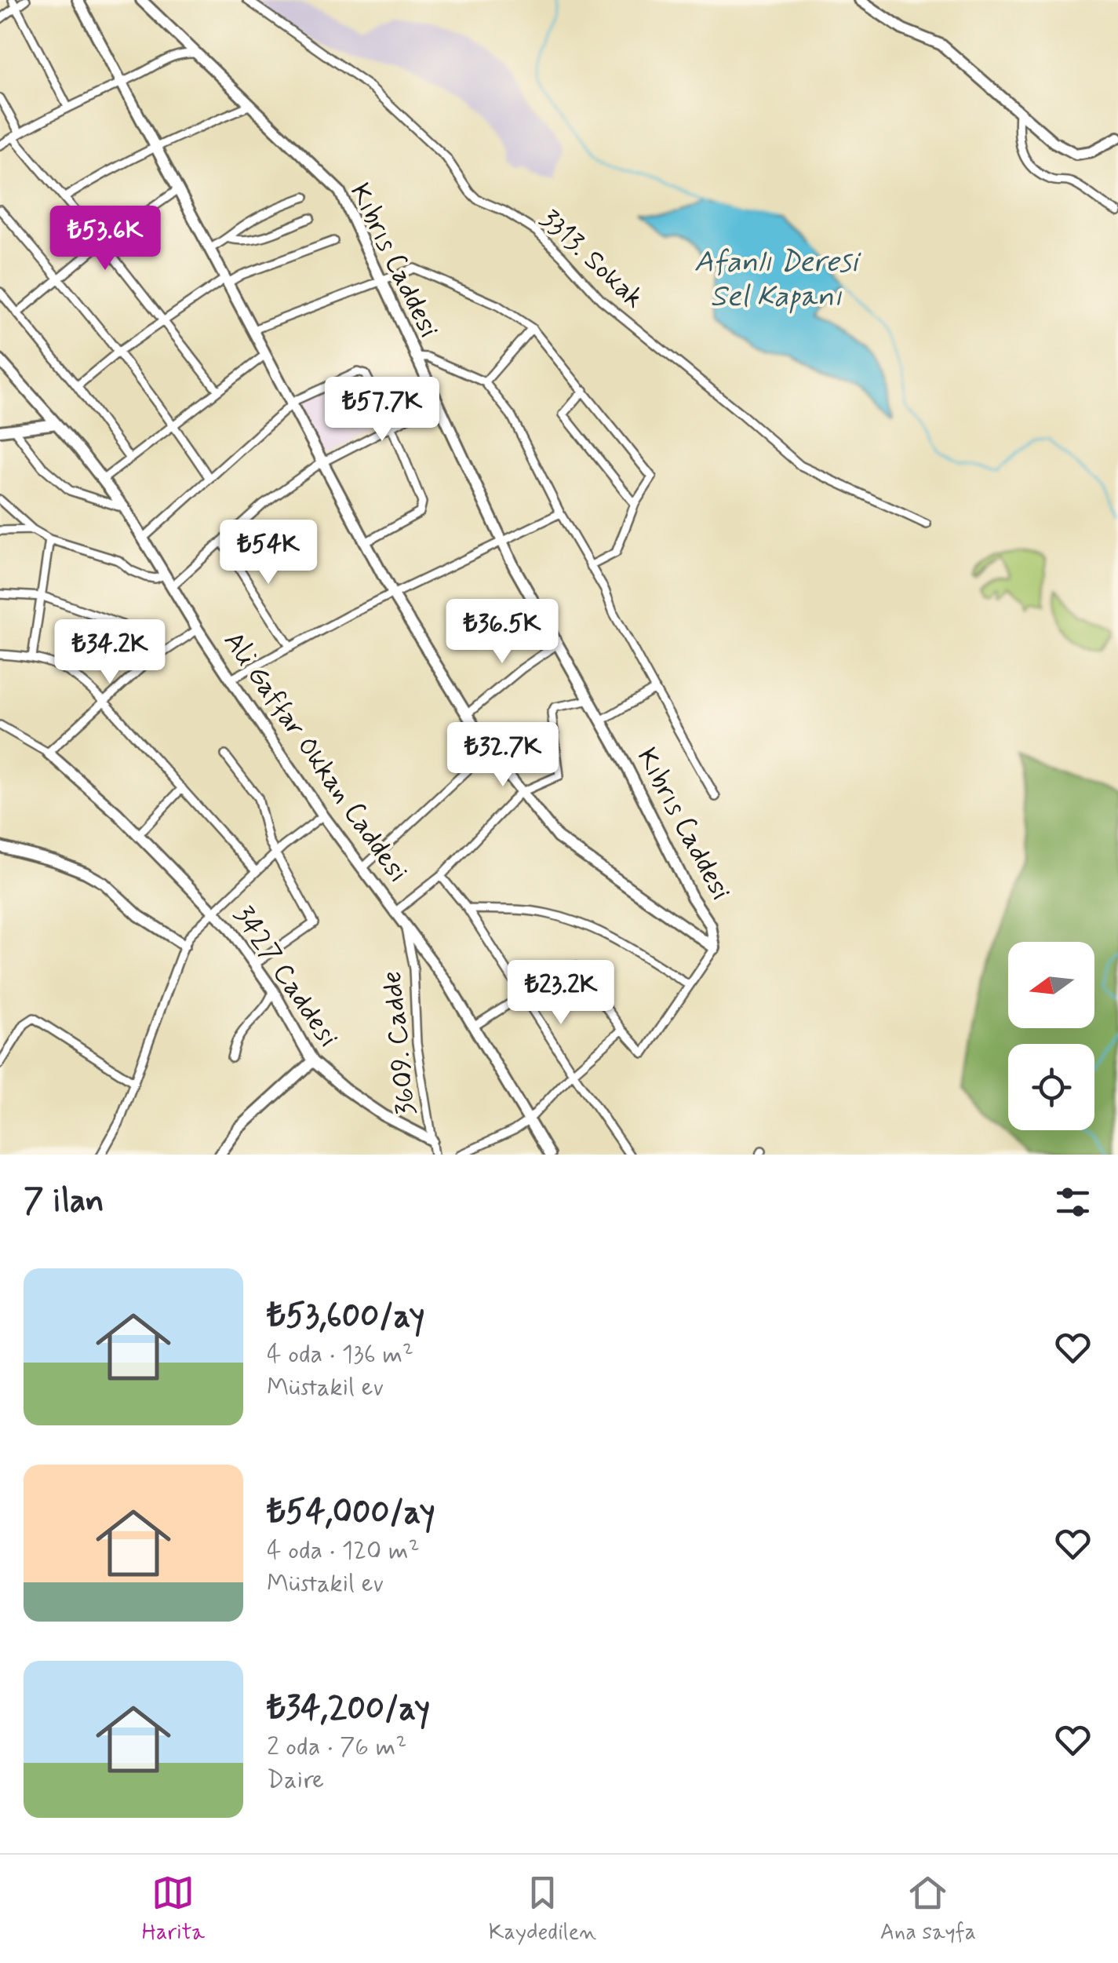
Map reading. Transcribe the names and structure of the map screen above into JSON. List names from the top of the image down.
{
  "streets": {
    "street": [
      "3313. Sokak",
      "Kıbrıs Caddesi",
      "Ali Gaffar Okkan Caddesi",
      "3427 Caddesi",
      "3609. Cadde"
    ]
  },
  "crossings": [
    ["Ali Gaffar Okkan Caddesi", "3609. Cadde"],
    ["3427 Caddesi", "3609. Cadde"]
  ],
  "water": ["Afanlı Deresi Sel Kapanı"],
  "north": "left",
  "page": {
    "price": [
      "₺53.6K",
      "₺57.7K",
      "₺54K",
      "₺36.5K",
      "₺34.2K",
      "₺32.7K",
      "₺23.2K"
    ],
    "heading": "7 ilan",
    "list": [
      {
        "name": "₺53,600/ay",
        "note": "4 oda · 136 m² · Müstakil ev"
      },
      {
        "name": "₺54,000/ay",
        "note": "4 oda · 120 m² · Müstakil ev"
      },
      {
        "name": "₺34,200/ay",
        "note": "2 oda · 76 m² · Daire"
      }
    ],
    "tabs": ["Harita", "Kaydedilen", "Ana sayfa"]
  }
}
